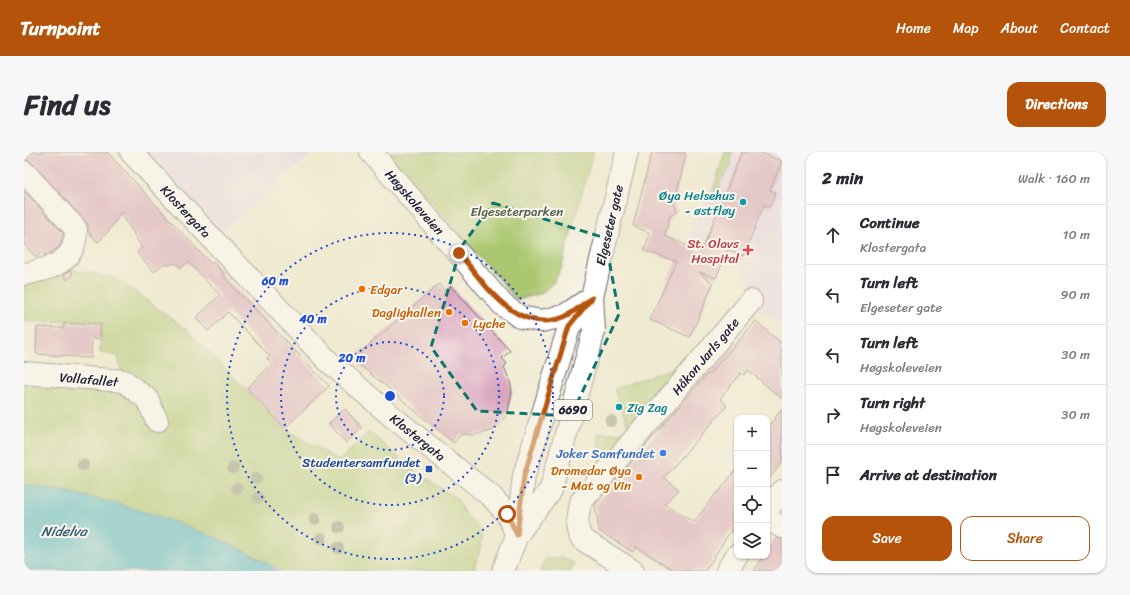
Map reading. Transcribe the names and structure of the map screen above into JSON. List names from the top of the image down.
{
  "streets": {
    "main road": [
      "Høgskoleveien",
      "Klostergata",
      "Elgeseter gate",
      "Håkon Jarls gate",
      "Vollafallet",
      "6690"
    ]
  },
  "crossings": [
    ["Høgskoleveien", "Elgeseter gate"],
    ["Klostergata", "Elgeseter gate"],
    ["Klostergata", "6690"],
    ["Elgeseter gate", "6690"]
  ],
  "water": ["Nidelva"],
  "parks": ["Elgeseterparken"],
  "places": {
    "other": [
      "Øya Helsehus - østfløy",
      "Edgar",
      "Daglighallen",
      "Lyche",
      "Zig Zag",
      "Joker Samfundet",
      "Dromedar Øya - Mat og Vin"
    ],
    "health": ["St. Olavs Hospital"],
    "transit": ["Studentersamfundet (3)"]
  },
  "page": {
    "header": "Turnpoint",
    "nav": [
      "Home",
      "Map",
      "About",
      "Contact"
    ],
    "title": "Find us",
    "buttons": [
      "Directions",
      ["Save", "Share"]
    ],
    "heading": ["2 min", "Walk · 160 m"],
    "list": [
      ["Continue", "Klostergata", "10 m"],
      ["Turn left", "Elgeseter gate", "90 m"],
      ["Turn left", "Høgskoleveien", "30 m"],
      ["Turn right", "Høgskoleveien", "30 m"],
      "Arrive at destination"
    ],
    "map_buttons": ["+", "−"]
  },
  "rings": ["60 m", "40 m", "20 m"]
}
